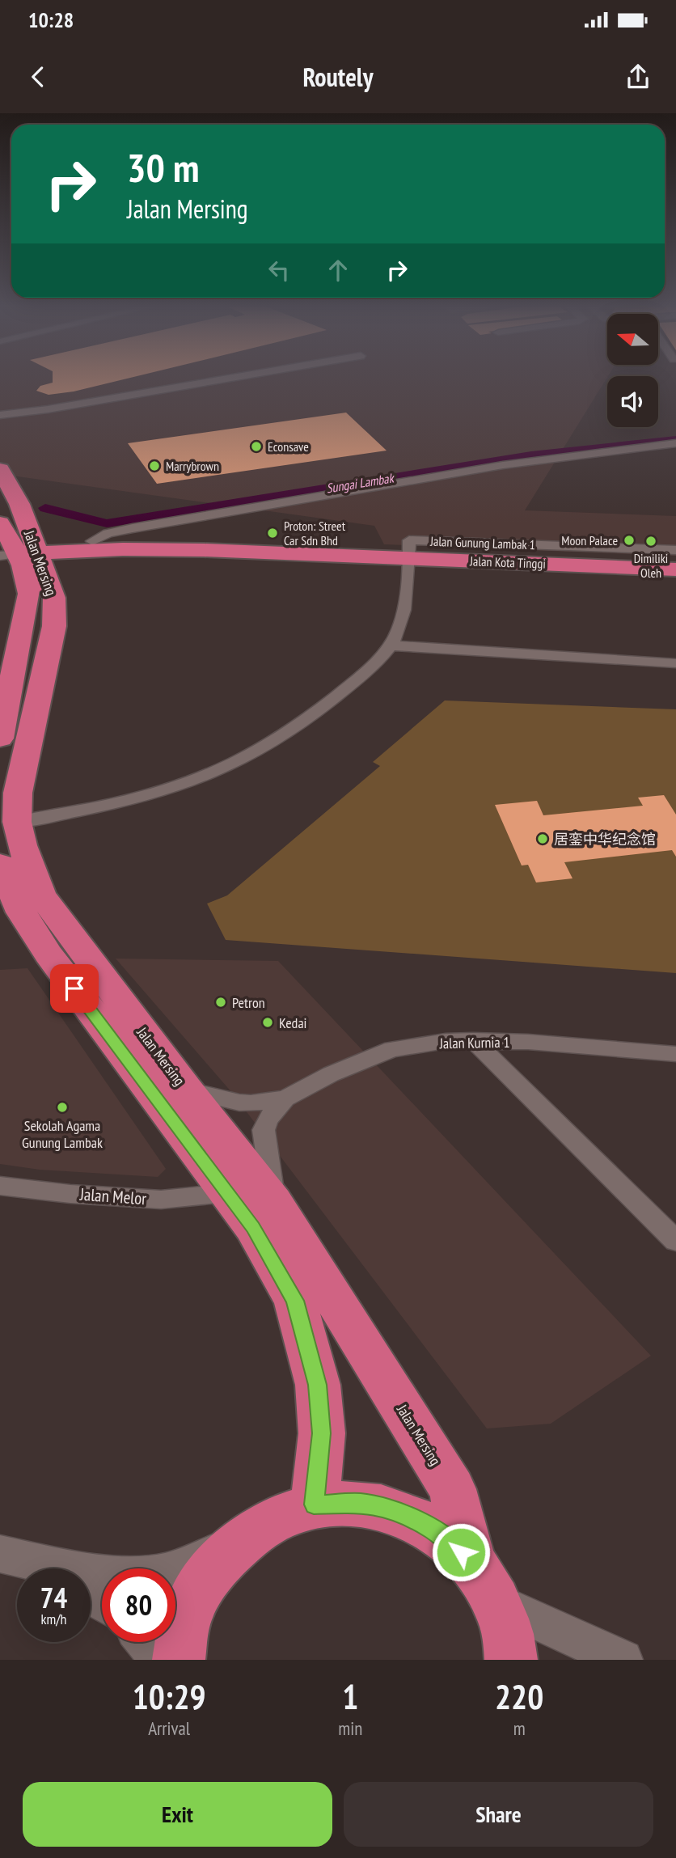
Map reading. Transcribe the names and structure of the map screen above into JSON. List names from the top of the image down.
{
  "streets": {
    "highway": ["Jalan Kota Tinggi", "Jalan Mersing"],
    "street": ["Jalan Gunung Lambak 1", "Jalan Kurnia 1", "Jalan Melor"]
  },
  "crossings": [
    ["Jalan Gunung Lambak 1", "Jalan Kota Tinggi"],
    ["Jalan Kota Tinggi", "Jalan Mersing"],
    ["Jalan Mersing", "Jalan Kurnia 1"],
    ["Jalan Mersing", "Jalan Melor"]
  ],
  "water": ["Sungai Lambak"],
  "places": [
    "Econsave",
    "Marrybrown",
    "Proton: Street Car Sdn Bhd",
    "Moon Palace",
    "Dimiliki Oleh",
    "居銮中华纪念馆",
    "Petron",
    "Kedai",
    "Sekolah Agama Gunung Lambak"
  ],
  "north": "left",
  "page": {
    "status": "10:28",
    "header": "Routely",
    "turn": ["30 m", "Jalan Mersing"],
    "speed": "74 km/h",
    "limit": "80",
    "eta": [
      "10:29",
      "Arrival",
      "1",
      "min",
      "220",
      "m"
    ],
    "buttons": ["Exit", "Share"]
  }
}
